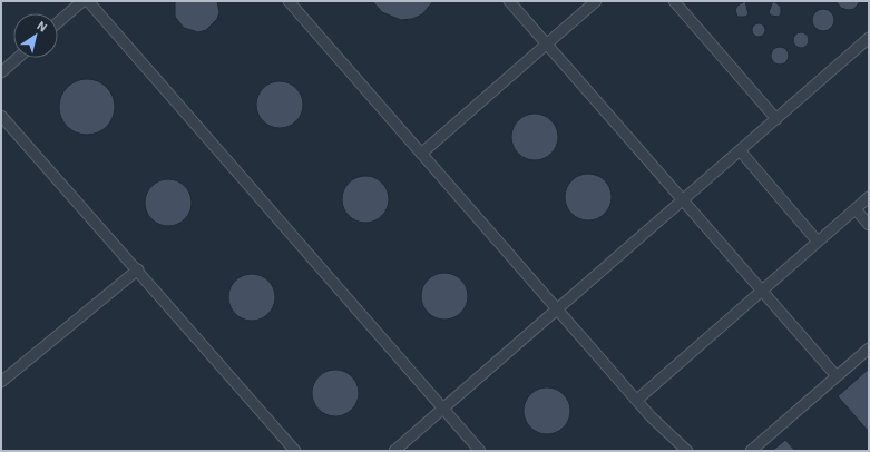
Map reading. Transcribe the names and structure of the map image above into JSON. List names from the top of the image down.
{
  "north": "top right"
}
